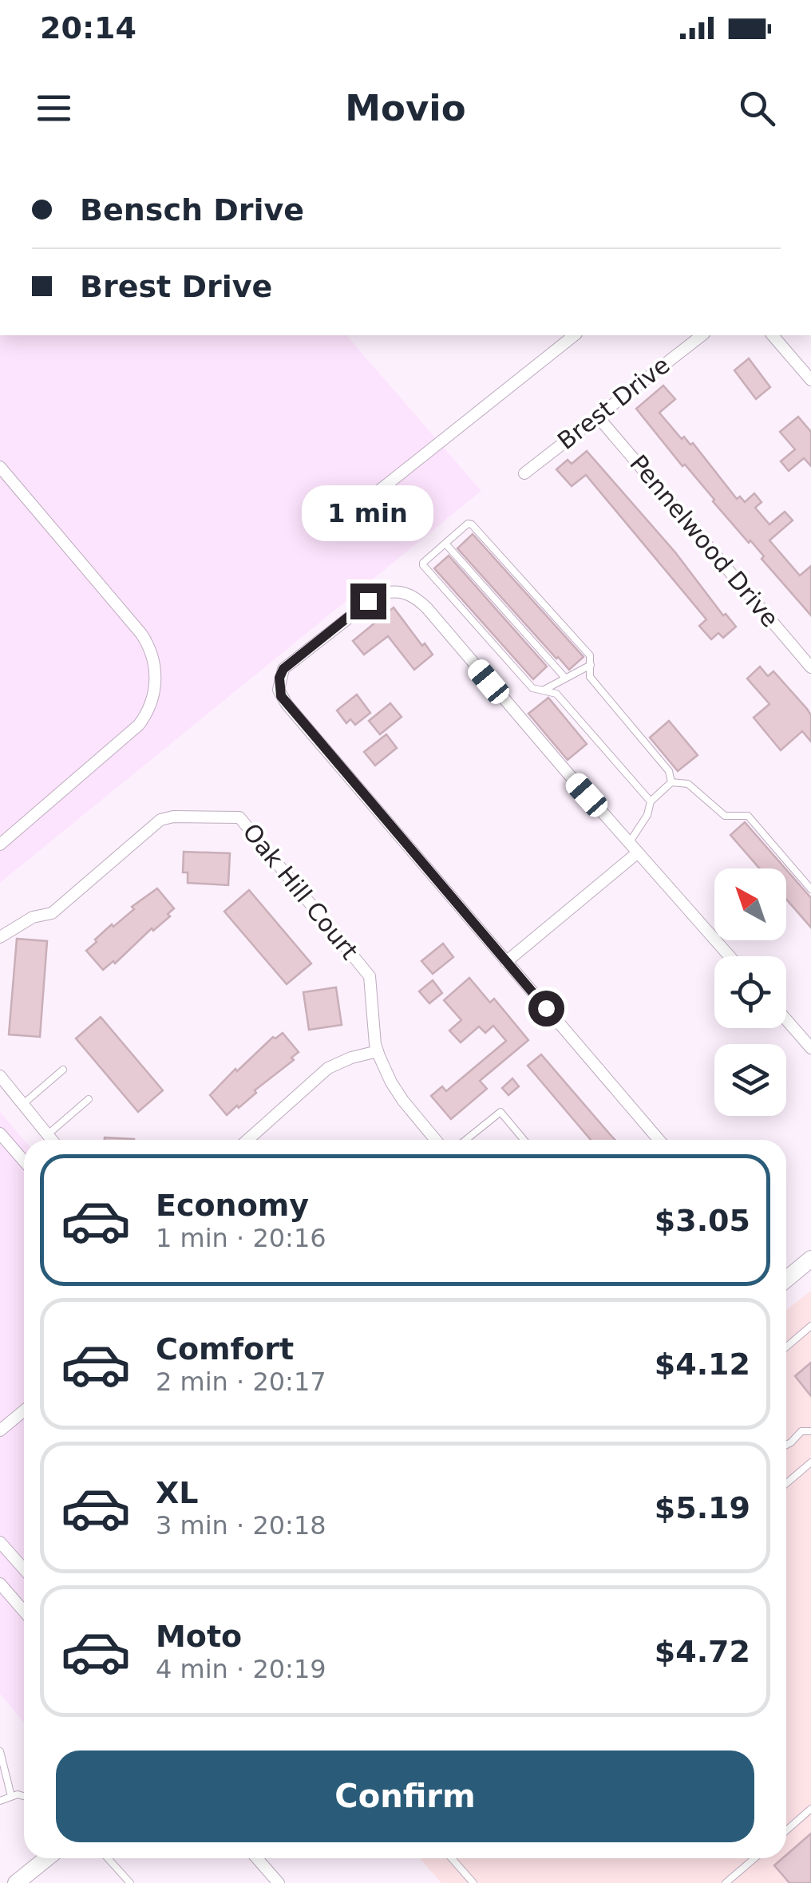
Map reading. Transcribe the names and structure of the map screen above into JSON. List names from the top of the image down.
{
  "streets": {
    "street": ["Brest Drive", "Pennelwood Drive", "Oak Hill Court"]
  },
  "crossings": [
    ["Brest Drive", "Pennelwood Drive"]
  ],
  "north": "top left",
  "page": {
    "status": "20:14",
    "header": "Movio",
    "banner": ["Bensch Drive", "Brest Drive"],
    "bubble": "1 min",
    "list": [
      {
        "name": "Economy",
        "note": "1 min · 20:16",
        "value": "$3.05"
      },
      {
        "name": "Comfort",
        "note": "2 min · 20:17",
        "value": "$4.12"
      },
      {
        "name": "XL",
        "note": "3 min · 20:18",
        "value": "$5.19"
      },
      {
        "name": "Moto",
        "note": "4 min · 20:19",
        "value": "$4.72"
      }
    ],
    "buttons": "Confirm"
  }
}
